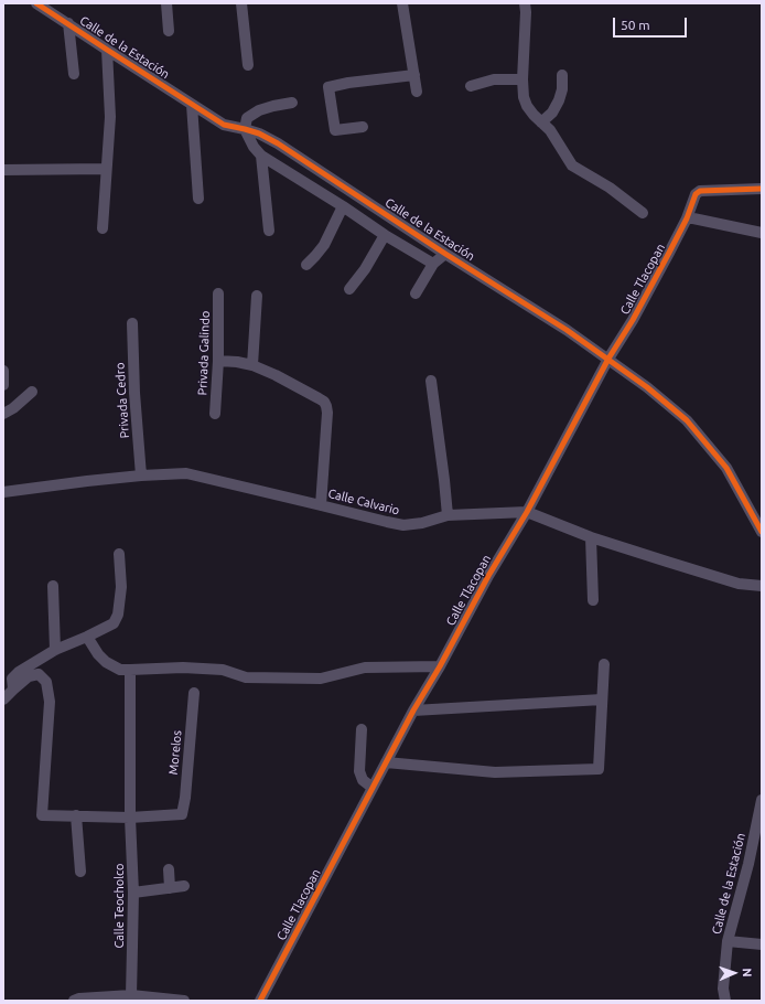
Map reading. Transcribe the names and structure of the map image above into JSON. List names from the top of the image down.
{
  "streets": {
    "street": [
      "Calle de la Estación",
      "Calle Tlacopan",
      "Privada Galindo",
      "Privada Cedro",
      "Calle Calvario",
      "Morelos",
      "Calle Teocholco"
    ]
  },
  "crossings": [
    ["Calle de la Estación", "Calle Tlacopan"],
    ["Calle Tlacopan", "Calle Calvario"],
    ["Privada Cedro", "Calle Calvario"],
    ["Morelos", "Calle Teocholco"]
  ],
  "scale_bar": "50 m",
  "north": "right"
}
